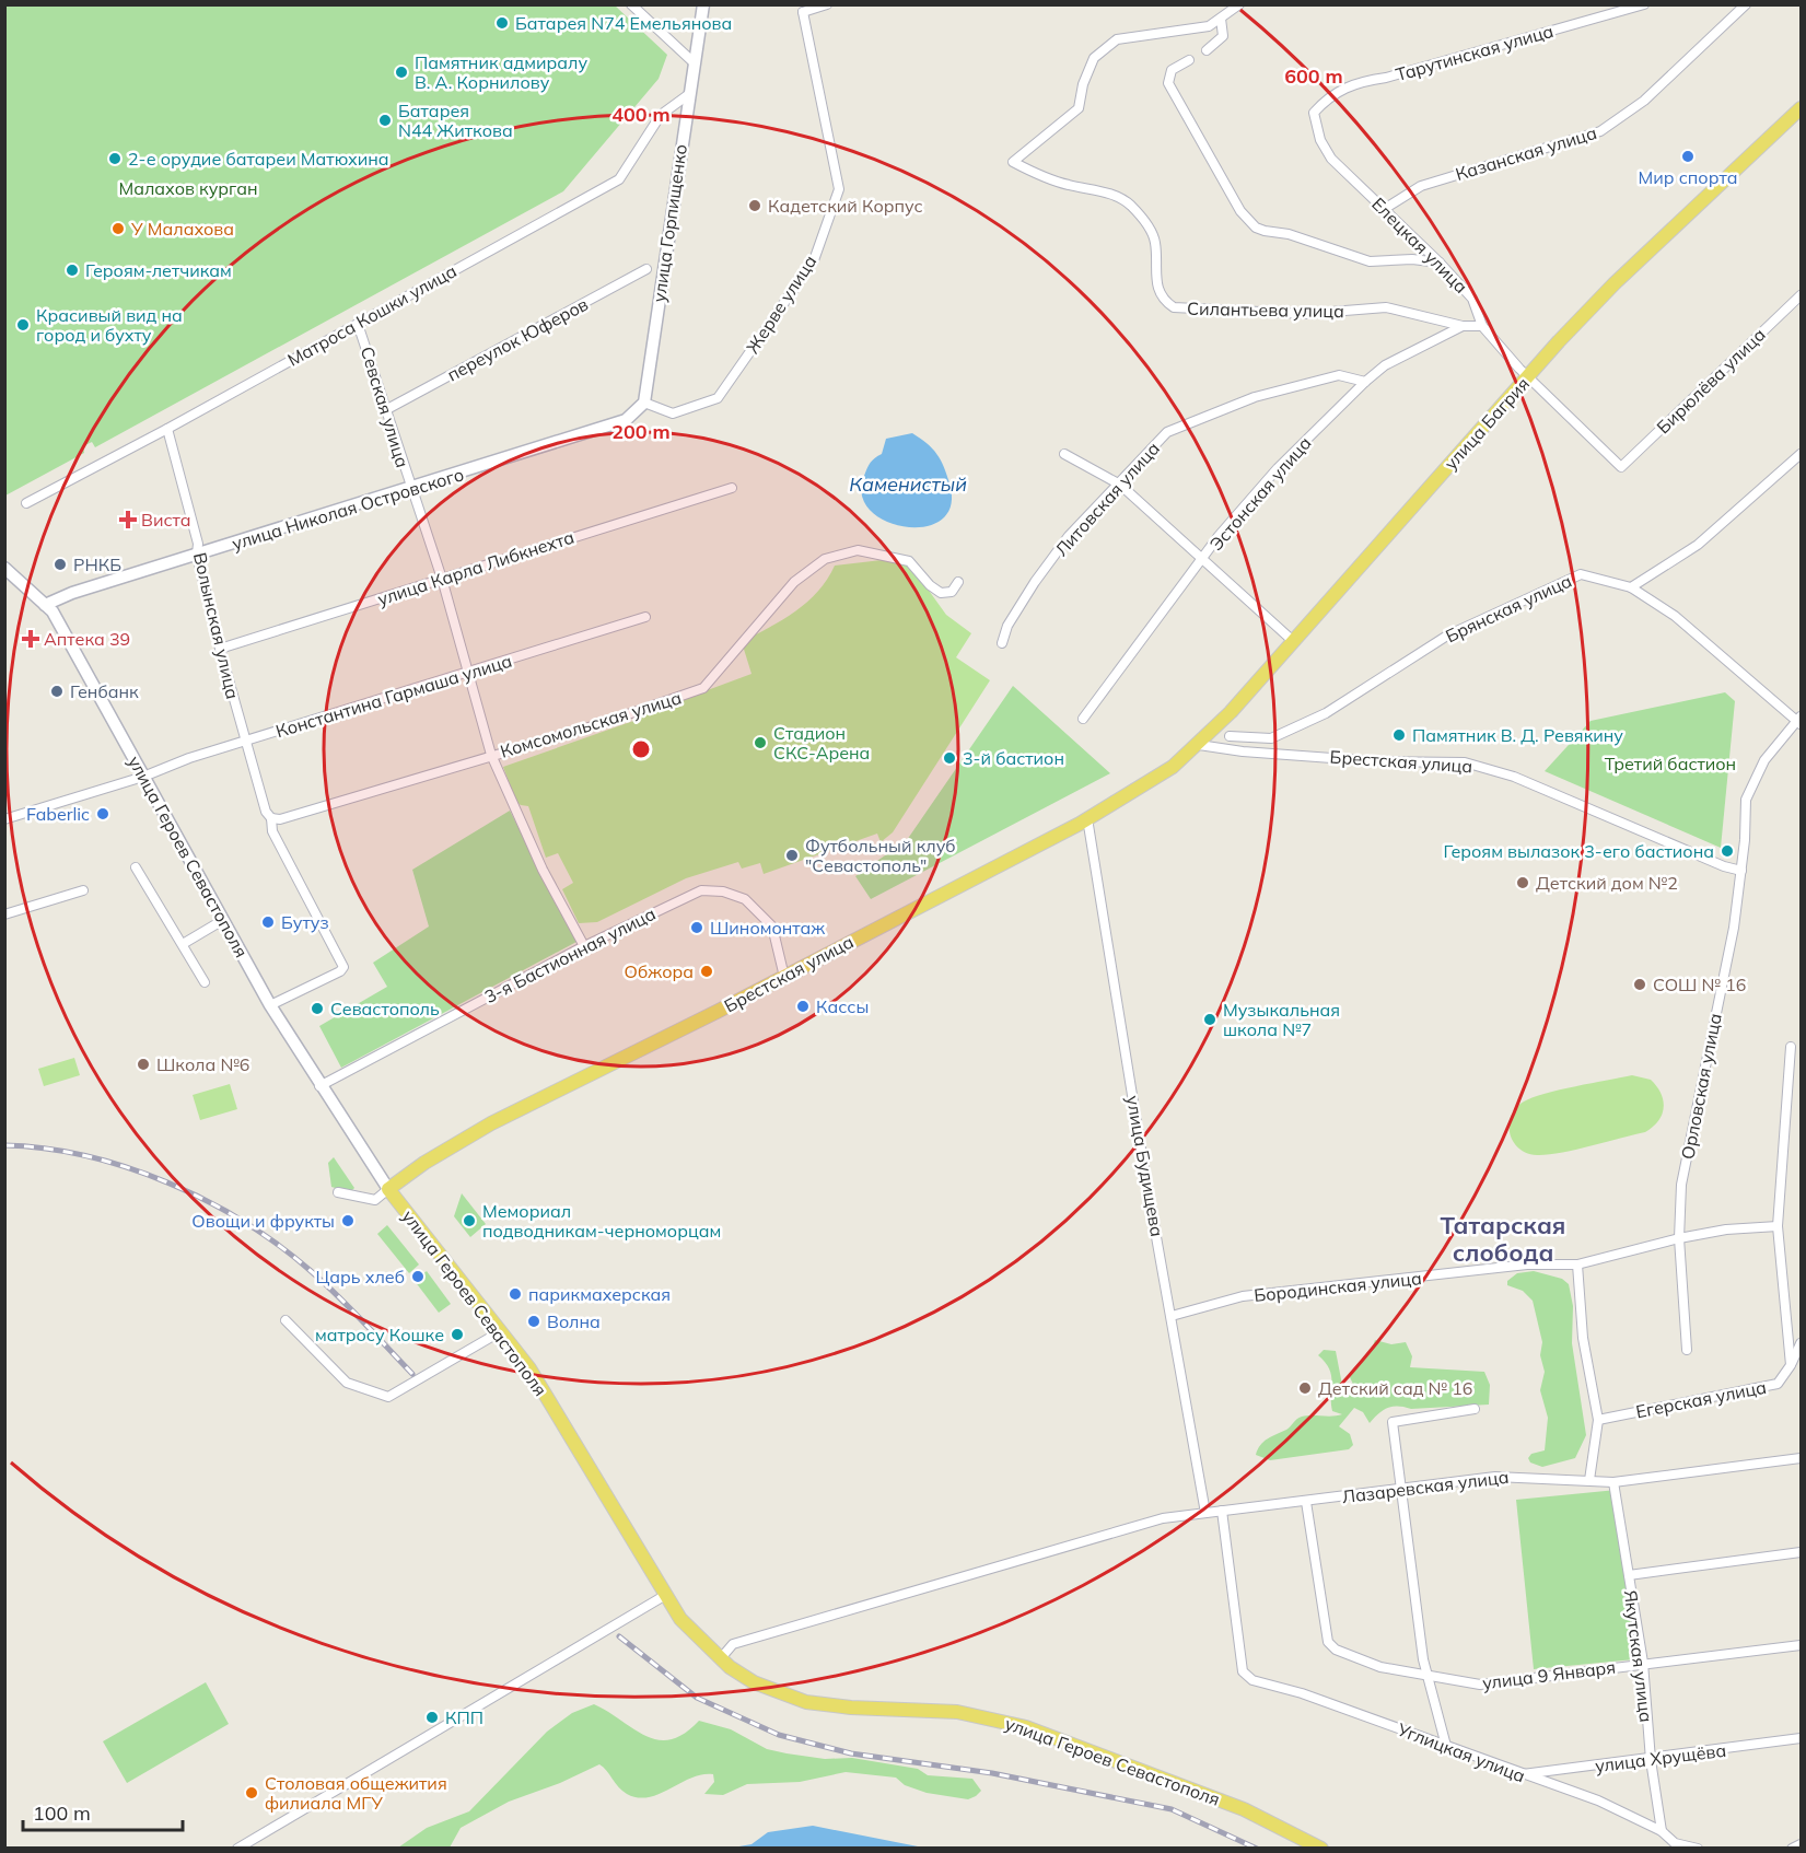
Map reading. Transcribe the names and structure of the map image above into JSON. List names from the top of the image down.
{
  "streets": {
    "main road": [
      "улица Горпищенко",
      "улица Багрия",
      "улица Николая Островского",
      "Брестская улица",
      "улица Героев Севастополя"
    ],
    "street": [
      "Тарутинская улица",
      "Казанская улица",
      "Елецкая улица",
      "Жерве улица",
      "Силантьева улица",
      "Матроса Кошки улица",
      "переулок Юферов",
      "Бирюлёва улица",
      "Севская улица",
      "Эстонская улица",
      "Литовская улица",
      "улица Карла Либкнехта",
      "Брянская улица",
      "Волынская улица",
      "Константина Гармаша улица",
      "Комсомольская улица",
      "3-я Бастионная улица",
      "Орловская улица",
      "улица Будищева",
      "Бородинская улица",
      "Егерская улица",
      "Лазаревская улица",
      "Якутская улица",
      "улица 9 Января",
      "Углицкая улица",
      "улица Хрущёва"
    ]
  },
  "crossings": [
    ["Тарутинская улица", "Елецкая улица"],
    ["Казанская улица", "Елецкая улица"],
    ["улица Горпищенко", "Жерве улица"],
    ["улица Горпищенко", "Матроса Кошки улица"],
    ["улица Горпищенко", "улица Николая Островского"],
    ["Елецкая улица", "Бирюлёва улица"],
    ["Елецкая улица", "улица Багрия"],
    ["Елецкая улица", "Эстонская улица"],
    ["Жерве улица", "улица Николая Островского"],
    ["Силантьева улица", "Эстонская улица"],
    ["Матроса Кошки улица", "Севская улица"],
    ["Матроса Кошки улица", "Волынская улица"],
    ["переулок Юферов", "Севская улица"],
    ["Севская улица", "улица Николая Островского"],
    ["Севская улица", "улица Карла Либкнехта"],
    ["Севская улица", "Константина Гармаша улица"],
    ["Севская улица", "Комсомольская улица"],
    ["Севская улица", "3-я Бастионная улица"],
    ["улица Багрия", "Брестская улица"],
    ["Эстонская улица", "Литовская улица"],
    ["улица Николая Островского", "Волынская улица"],
    ["улица Николая Островского", "улица Героев Севастополя"],
    ["улица Карла Либкнехта", "Волынская улица"],
    ["Брянская улица", "Орловская улица"],
    ["Волынская улица", "Константина Гармаша улица"],
    ["Волынская улица", "Комсомольская улица"],
    ["Волынская улица", "улица Героев Севастополя"],
    ["Константина Гармаша улица", "улица Героев Севастополя"],
    ["Брестская улица", "улица Героев Севастополя"],
    ["Брестская улица", "3-я Бастионная улица"],
    ["Брестская улица", "Орловская улица"],
    ["Брестская улица", "улица Будищева"],
    ["улица Героев Севастополя", "3-я Бастионная улица"],
    ["улица Героев Севастополя", "Лазаревская улица"],
    ["Орловская улица", "Бородинская улица"],
    ["улица Будищева", "Бородинская улица"],
    ["улица Будищева", "Лазаревская улица"],
    ["Лазаревская улица", "Якутская улица"],
    ["Лазаревская улица", "улица 9 Января"],
    ["Лазаревская улица", "Углицкая улица"],
    ["Якутская улица", "улица 9 Января"],
    ["Якутская улица", "Углицкая улица"],
    ["Якутская улица", "улица Хрущёва"],
    ["Углицкая улица", "улица Хрущёва"]
  ],
  "districts": ["Татарская слобода"],
  "water": ["Каменистый"],
  "parks": ["Малахов курган", "Третий бастион"],
  "places": {
    "other": [
      "Батарея N74 Емельянова",
      "Памятник адмиралу В. А. Корнилову",
      "Батарея N44 Житкова",
      "Мир спорта",
      "2-е орудие батареи Матюхина",
      "Кадетский Корпус",
      "У Малахова",
      "Героям-летчикам",
      "Красивый вид на город и бухту",
      "РНКБ",
      "Генбанк",
      "Памятник В. Д. Ревякину",
      "Стадион СКС-Арена",
      "3-й бастион",
      "Faberlic",
      "Героям вылазок 3-его бастиона",
      "Футбольный клуб \"Севастополь\"",
      "Детский дом №2",
      "Бутуз",
      "Шиномонтаж",
      "Обжора",
      "СОШ № 16",
      "Кассы",
      "Севастополь",
      "Музыкальная школа №7",
      "Школа №6",
      "Овощи и фрукты",
      "Мемориал подводникам-черноморцам",
      "Царь хлеб",
      "парикмахерская",
      "Волна",
      "матросу Кошке",
      "Детский сад № 16",
      "КПП",
      "Столовая общежития филиала МГУ"
    ],
    "health": ["Виста", "Аптека 39"]
  },
  "scale_bar": "100 m",
  "rings": ["600 m", "400 m", "200 m"]
}
